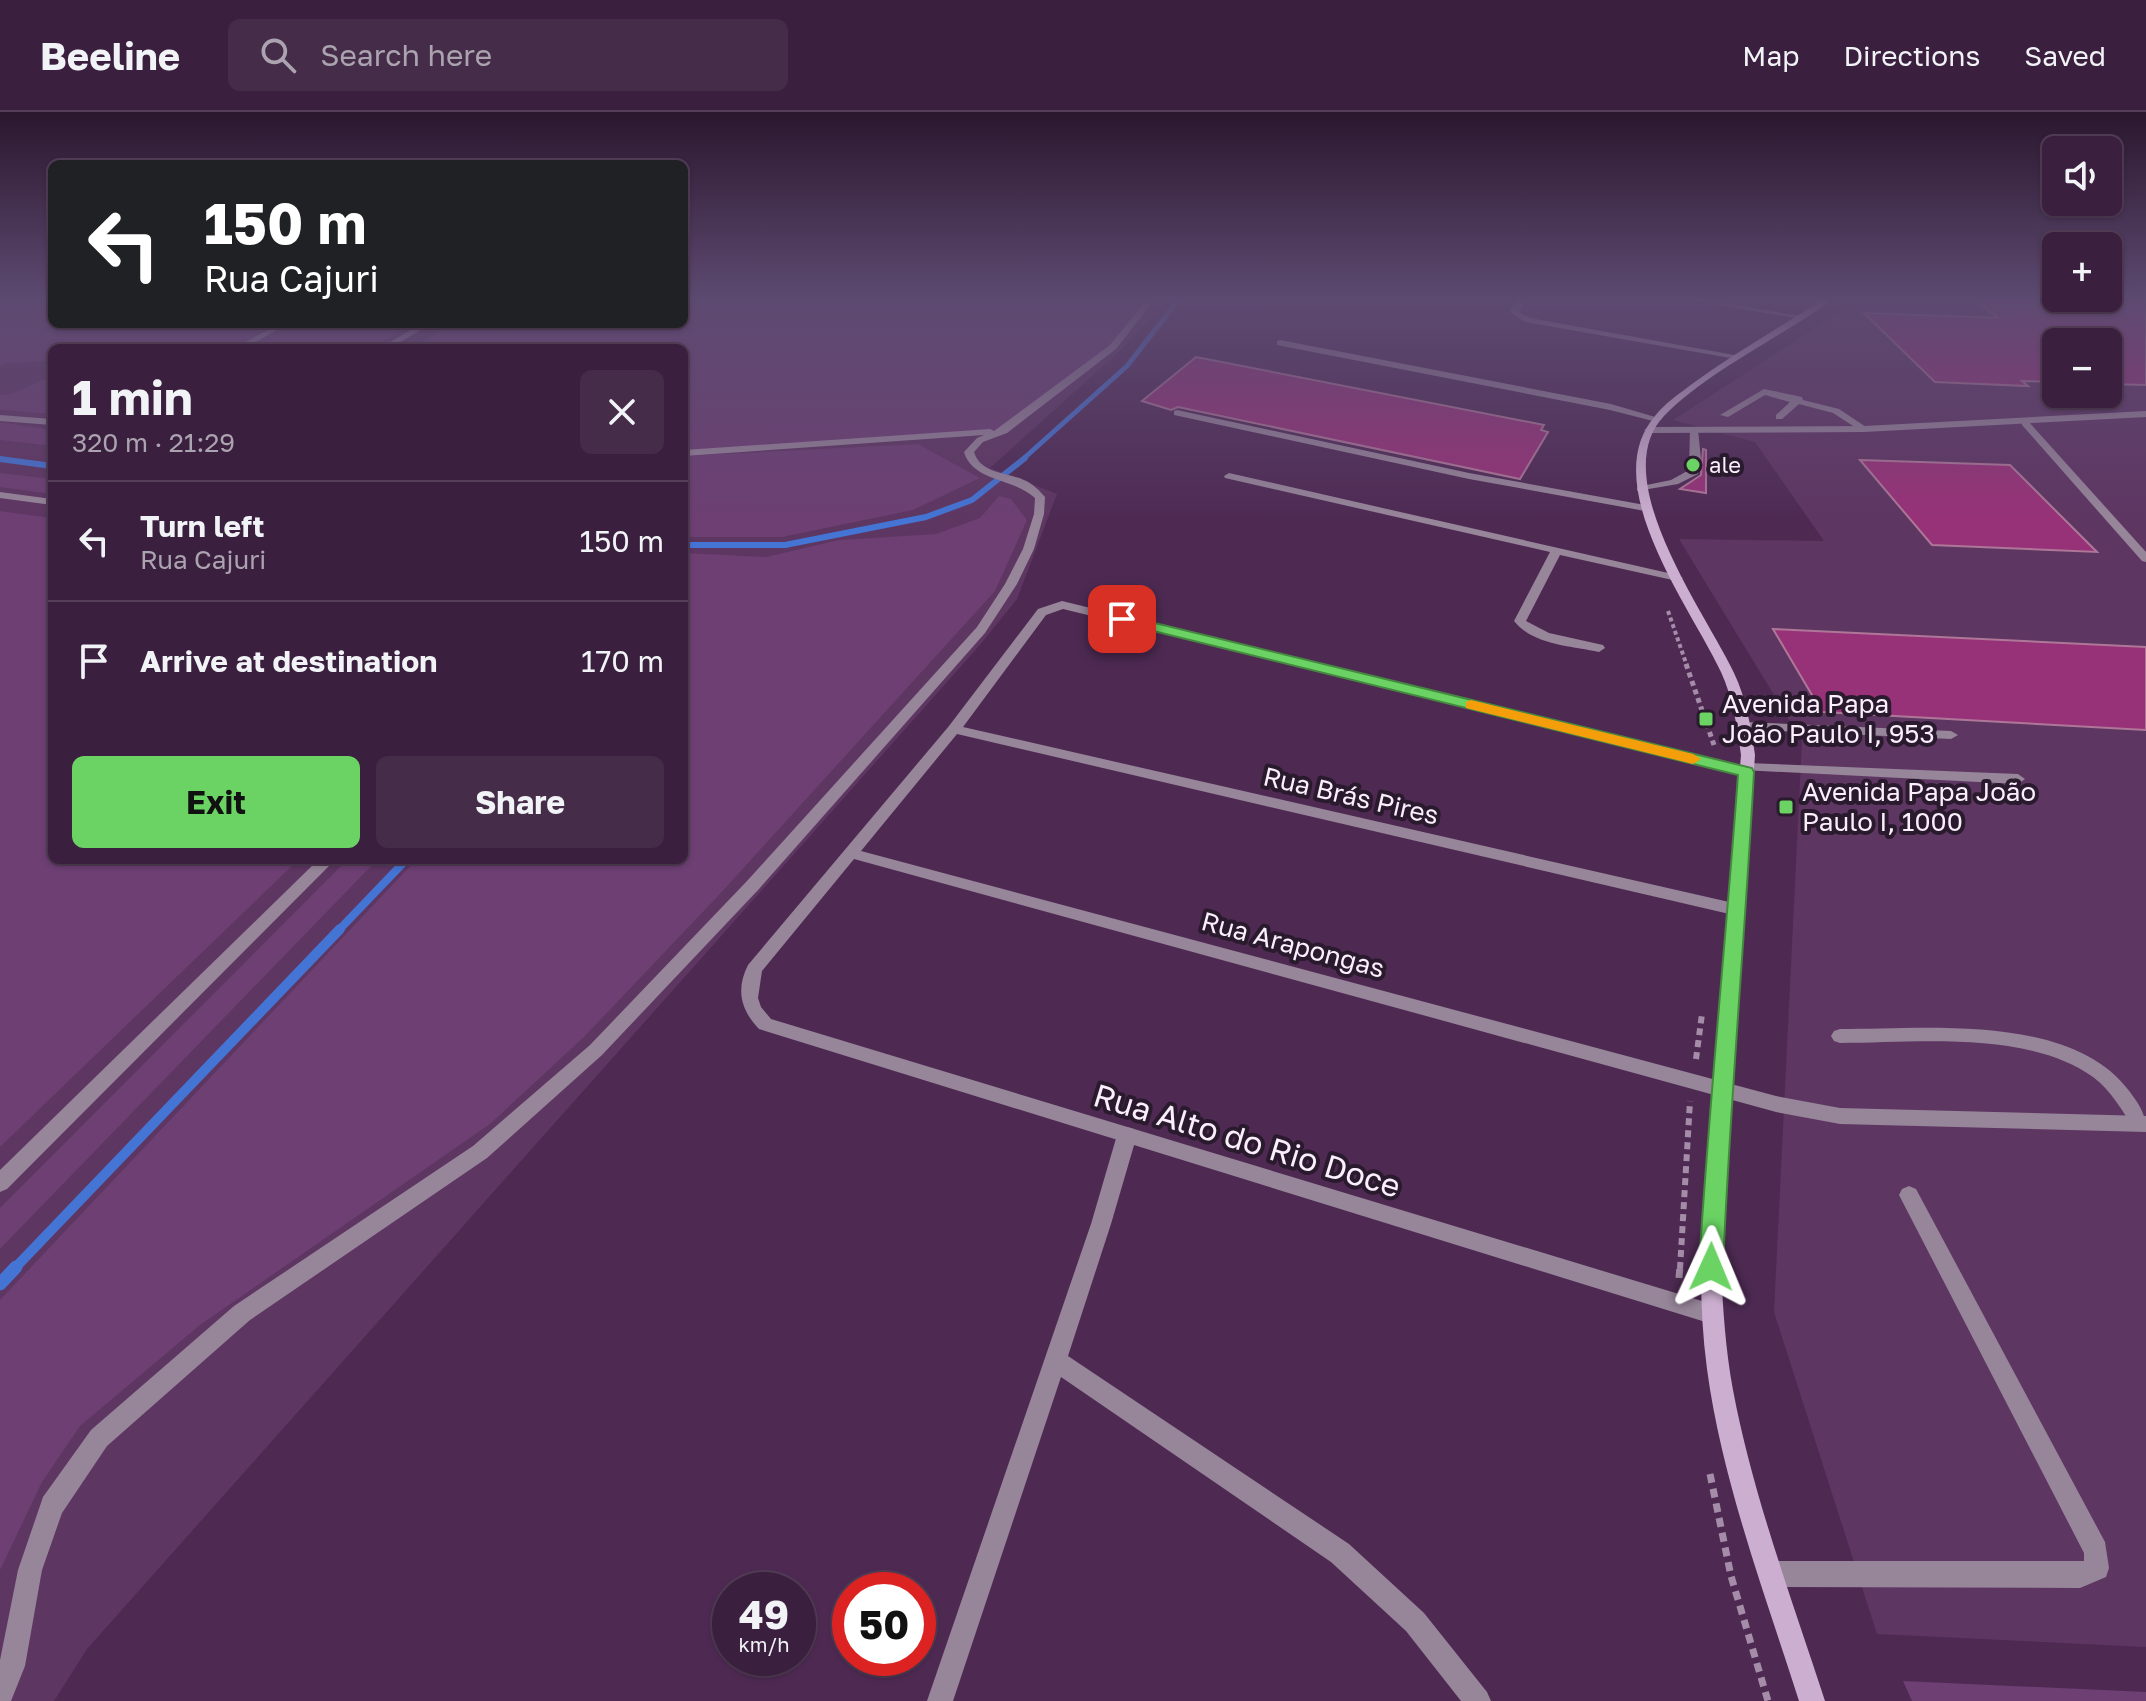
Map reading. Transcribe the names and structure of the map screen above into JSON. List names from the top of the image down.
{
  "streets": {
    "street": ["Rua Brás Pires", "Rua Arapongas", "Rua Alto do Rio Doce"]
  },
  "crossings": [
    ["Rua Arapongas", "Rua Alto do Rio Doce"]
  ],
  "places": {
    "other": ["ale"],
    "transit": ["Avenida Papa João Paulo I, 953", "Avenida Papa João Paulo I, 1000"]
  },
  "page": {
    "header": "Beeline",
    "search": "Search here",
    "nav": ["Map", "Directions", "Saved"],
    "map_buttons": ["+", "−"],
    "turn": ["150 m", "Rua Cajuri"],
    "heading": ["1 min", "320 m · 21:29"],
    "list": [
      {
        "name": "Turn left",
        "note": "Rua Cajuri",
        "value": "150 m"
      },
      {
        "name": "Arrive at destination",
        "value": "170 m"
      }
    ],
    "buttons": ["Exit", "Share"],
    "speed": "49 km/h",
    "limit": "50"
  }
}
